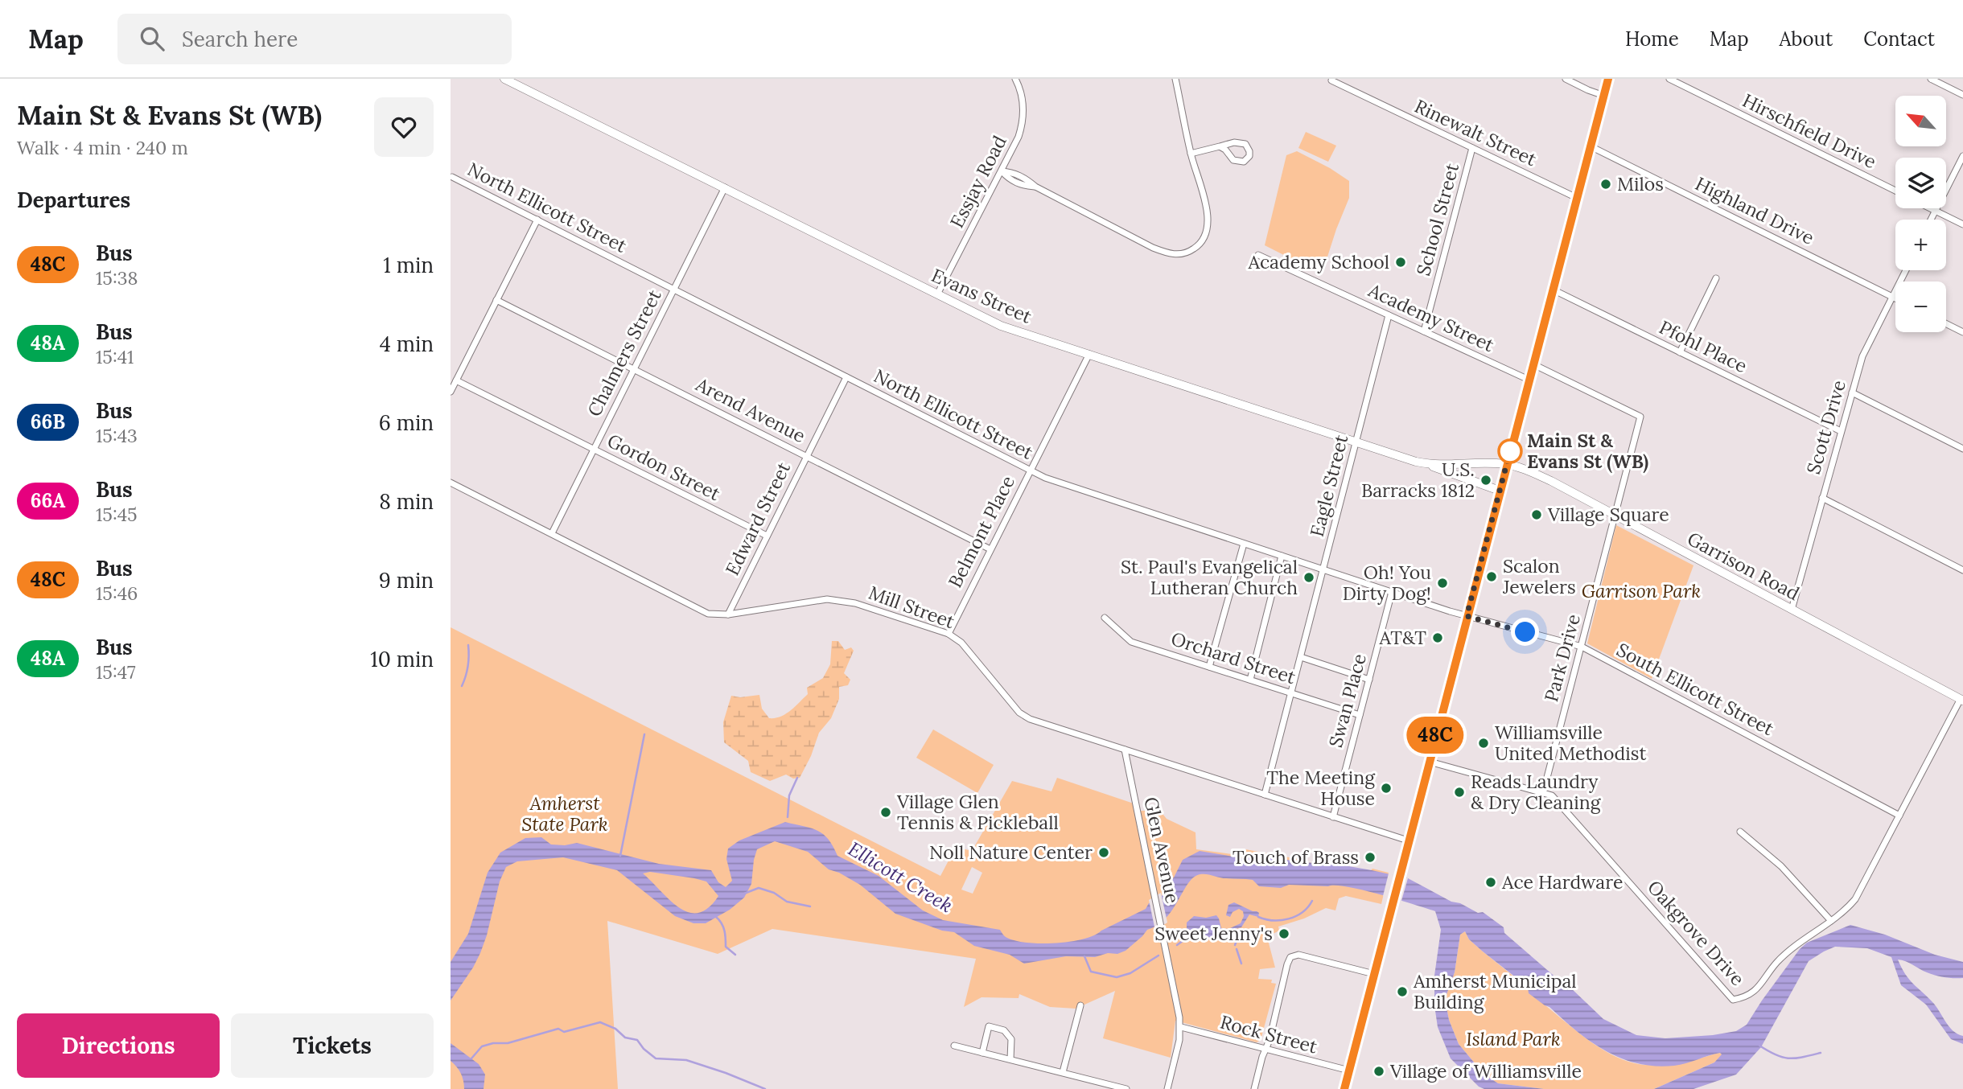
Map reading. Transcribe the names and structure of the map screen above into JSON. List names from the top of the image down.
{
  "streets": {
    "street": [
      "Hirschfield Drive",
      "Rinewalt Street",
      "Essjay Road",
      "North Ellicott Street",
      "Highland Drive",
      "School Street",
      "Evans Street",
      "Academy Street",
      "Pfohl Place",
      "Chalmers Street",
      "Arend Avenue",
      "Scott Drive",
      "Gordon Street",
      "Eagle Street",
      "Edward Street",
      "Belmont Place",
      "Garrison Road",
      "Mill Street",
      "Orchard Street",
      "Park Drive",
      "South Ellicott Street",
      "Swan Place",
      "Glen Avenue",
      "Oakgrove Drive",
      "Rock Street"
    ]
  },
  "crossings": [
    ["Rinewalt Street", "School Street"],
    ["Essjay Road", "Evans Street"],
    ["North Ellicott Street", "Chalmers Street"],
    ["North Ellicott Street", "Eagle Street"],
    ["North Ellicott Street", "Edward Street"],
    ["North Ellicott Street", "Belmont Place"],
    ["North Ellicott Street", "South Ellicott Street"],
    ["North Ellicott Street", "Swan Place"],
    ["Highland Drive", "Scott Drive"],
    ["School Street", "Academy Street"],
    ["Evans Street", "Chalmers Street"],
    ["Evans Street", "Eagle Street"],
    ["Evans Street", "Belmont Place"],
    ["Evans Street", "Garrison Road"],
    ["Academy Street", "Eagle Street"],
    ["Pfohl Place", "Scott Drive"],
    ["Chalmers Street", "Arend Avenue"],
    ["Chalmers Street", "Gordon Street"],
    ["Chalmers Street", "Mill Street"],
    ["Arend Avenue", "Edward Street"],
    ["Arend Avenue", "Belmont Place"],
    ["Scott Drive", "Garrison Road"],
    ["Gordon Street", "Edward Street"],
    ["Eagle Street", "Mill Street"],
    ["Eagle Street", "Orchard Street"],
    ["Edward Street", "Mill Street"],
    ["Belmont Place", "Mill Street"],
    ["Garrison Road", "Park Drive"],
    ["Garrison Road", "Oakgrove Drive"],
    ["Mill Street", "Swan Place"],
    ["Mill Street", "Glen Avenue"],
    ["Orchard Street", "Swan Place"],
    ["Park Drive", "South Ellicott Street"],
    ["Park Drive", "Oakgrove Drive"],
    ["South Ellicott Street", "Oakgrove Drive"],
    ["Glen Avenue", "Rock Street"]
  ],
  "water": ["Ellicott Creek"],
  "parks": ["Garrison Park", "Amherst State Park", "Island Park"],
  "places": [
    "Milos",
    "Academy School",
    "Main St & Evans St (WB)",
    "U.S. Barracks 1812",
    "Village Square",
    "Scalon Jewelers",
    "St. Paul's Evangelical Lutheran Church",
    "Oh! You Dirty Dog!",
    "AT&T",
    "Williamsville United Methodist",
    "The Meeting House",
    "Reads Laundry & Dry Cleaning",
    "Village Glen Tennis & Pickleball",
    "Noll Nature Center",
    "Touch of Brass",
    "Ace Hardware",
    "Sweet Jenny's",
    "Amherst Municipal Building",
    "Village of Williamsville"
  ],
  "lines": ["bus line 48C"],
  "north": "top left",
  "page": {
    "header": "Map",
    "search": "Search here",
    "nav": [
      "Home",
      "Map",
      "About",
      "Contact"
    ],
    "heading": [
      ["Main St & Evans St (WB)", "Walk · 4 min · 240 m"],
      "Departures"
    ],
    "on_map": "48C",
    "map_buttons": ["+", "−"],
    "list": [
      {
        "mark": "48C",
        "name": "Bus",
        "note": "15:38",
        "value": "1 min"
      },
      {
        "mark": "48A",
        "name": "Bus",
        "note": "15:41",
        "value": "4 min"
      },
      {
        "mark": "66B",
        "name": "Bus",
        "note": "15:43",
        "value": "6 min"
      },
      {
        "mark": "66A",
        "name": "Bus",
        "note": "15:45",
        "value": "8 min"
      },
      {
        "mark": "48C",
        "name": "Bus",
        "note": "15:46",
        "value": "9 min"
      },
      {
        "mark": "48A",
        "name": "Bus",
        "note": "15:47",
        "value": "10 min"
      }
    ],
    "buttons": ["Directions", "Tickets"]
  }
}
